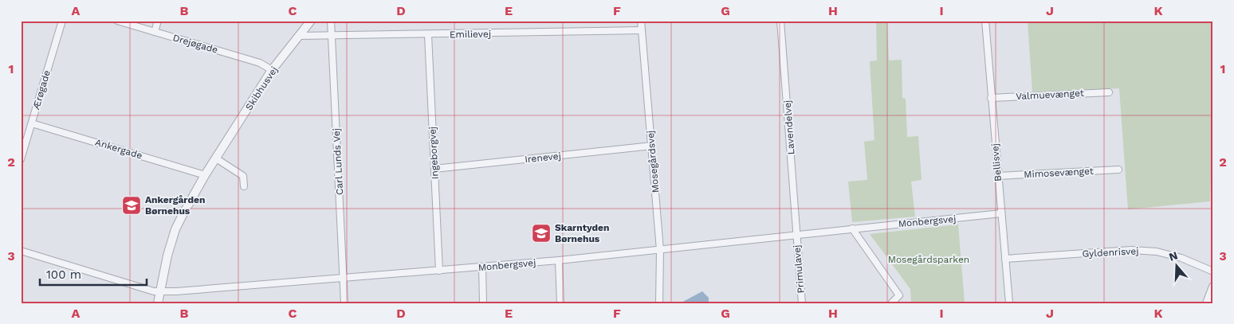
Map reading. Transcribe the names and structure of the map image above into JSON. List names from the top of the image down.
{
  "streets": {
    "street": [
      "Emilievej",
      "Drejøgade",
      "Skibhusvej",
      "Ærøgade",
      "Valmuevænget",
      "Lavendelvej",
      "Ankergade",
      "Ingeborgvej",
      "Irenevej",
      "Carl Lunds Vej",
      "Mosegårdsvej",
      "Bellisvej",
      "Mimosevænget",
      "Monbergsvej",
      "Gyldenrisvej",
      "Primulavej"
    ]
  },
  "crossings": [
    ["Emilievej", "Skibhusvej"],
    ["Emilievej", "Ingeborgvej"],
    ["Emilievej", "Carl Lunds Vej"],
    ["Emilievej", "Mosegårdsvej"],
    ["Drejøgade", "Skibhusvej"],
    ["Skibhusvej", "Ankergade"],
    ["Skibhusvej", "Monbergsvej"],
    ["Ærøgade", "Ankergade"],
    ["Valmuevænget", "Bellisvej"],
    ["Lavendelvej", "Monbergsvej"],
    ["Lavendelvej", "Primulavej"],
    ["Ingeborgvej", "Irenevej"],
    ["Ingeborgvej", "Monbergsvej"],
    ["Irenevej", "Mosegårdsvej"],
    ["Carl Lunds Vej", "Monbergsvej"],
    ["Mosegårdsvej", "Monbergsvej"],
    ["Bellisvej", "Mimosevænget"],
    ["Bellisvej", "Monbergsvej"],
    ["Bellisvej", "Gyldenrisvej"],
    ["Monbergsvej", "Primulavej"]
  ],
  "parks": ["Mosegårdsparken"],
  "places": {
    "school or university": ["Ankergården Børnehus", "Skarntyden Børnehus"]
  },
  "scale_bar": "100 m",
  "north": "top",
  "grid": {
    "columns": [
      "A",
      "B",
      "C",
      "D",
      "E",
      "F",
      "G",
      "H",
      "I",
      "J",
      "K"
    ],
    "rows": ["1", "2", "3"]
  }
}
